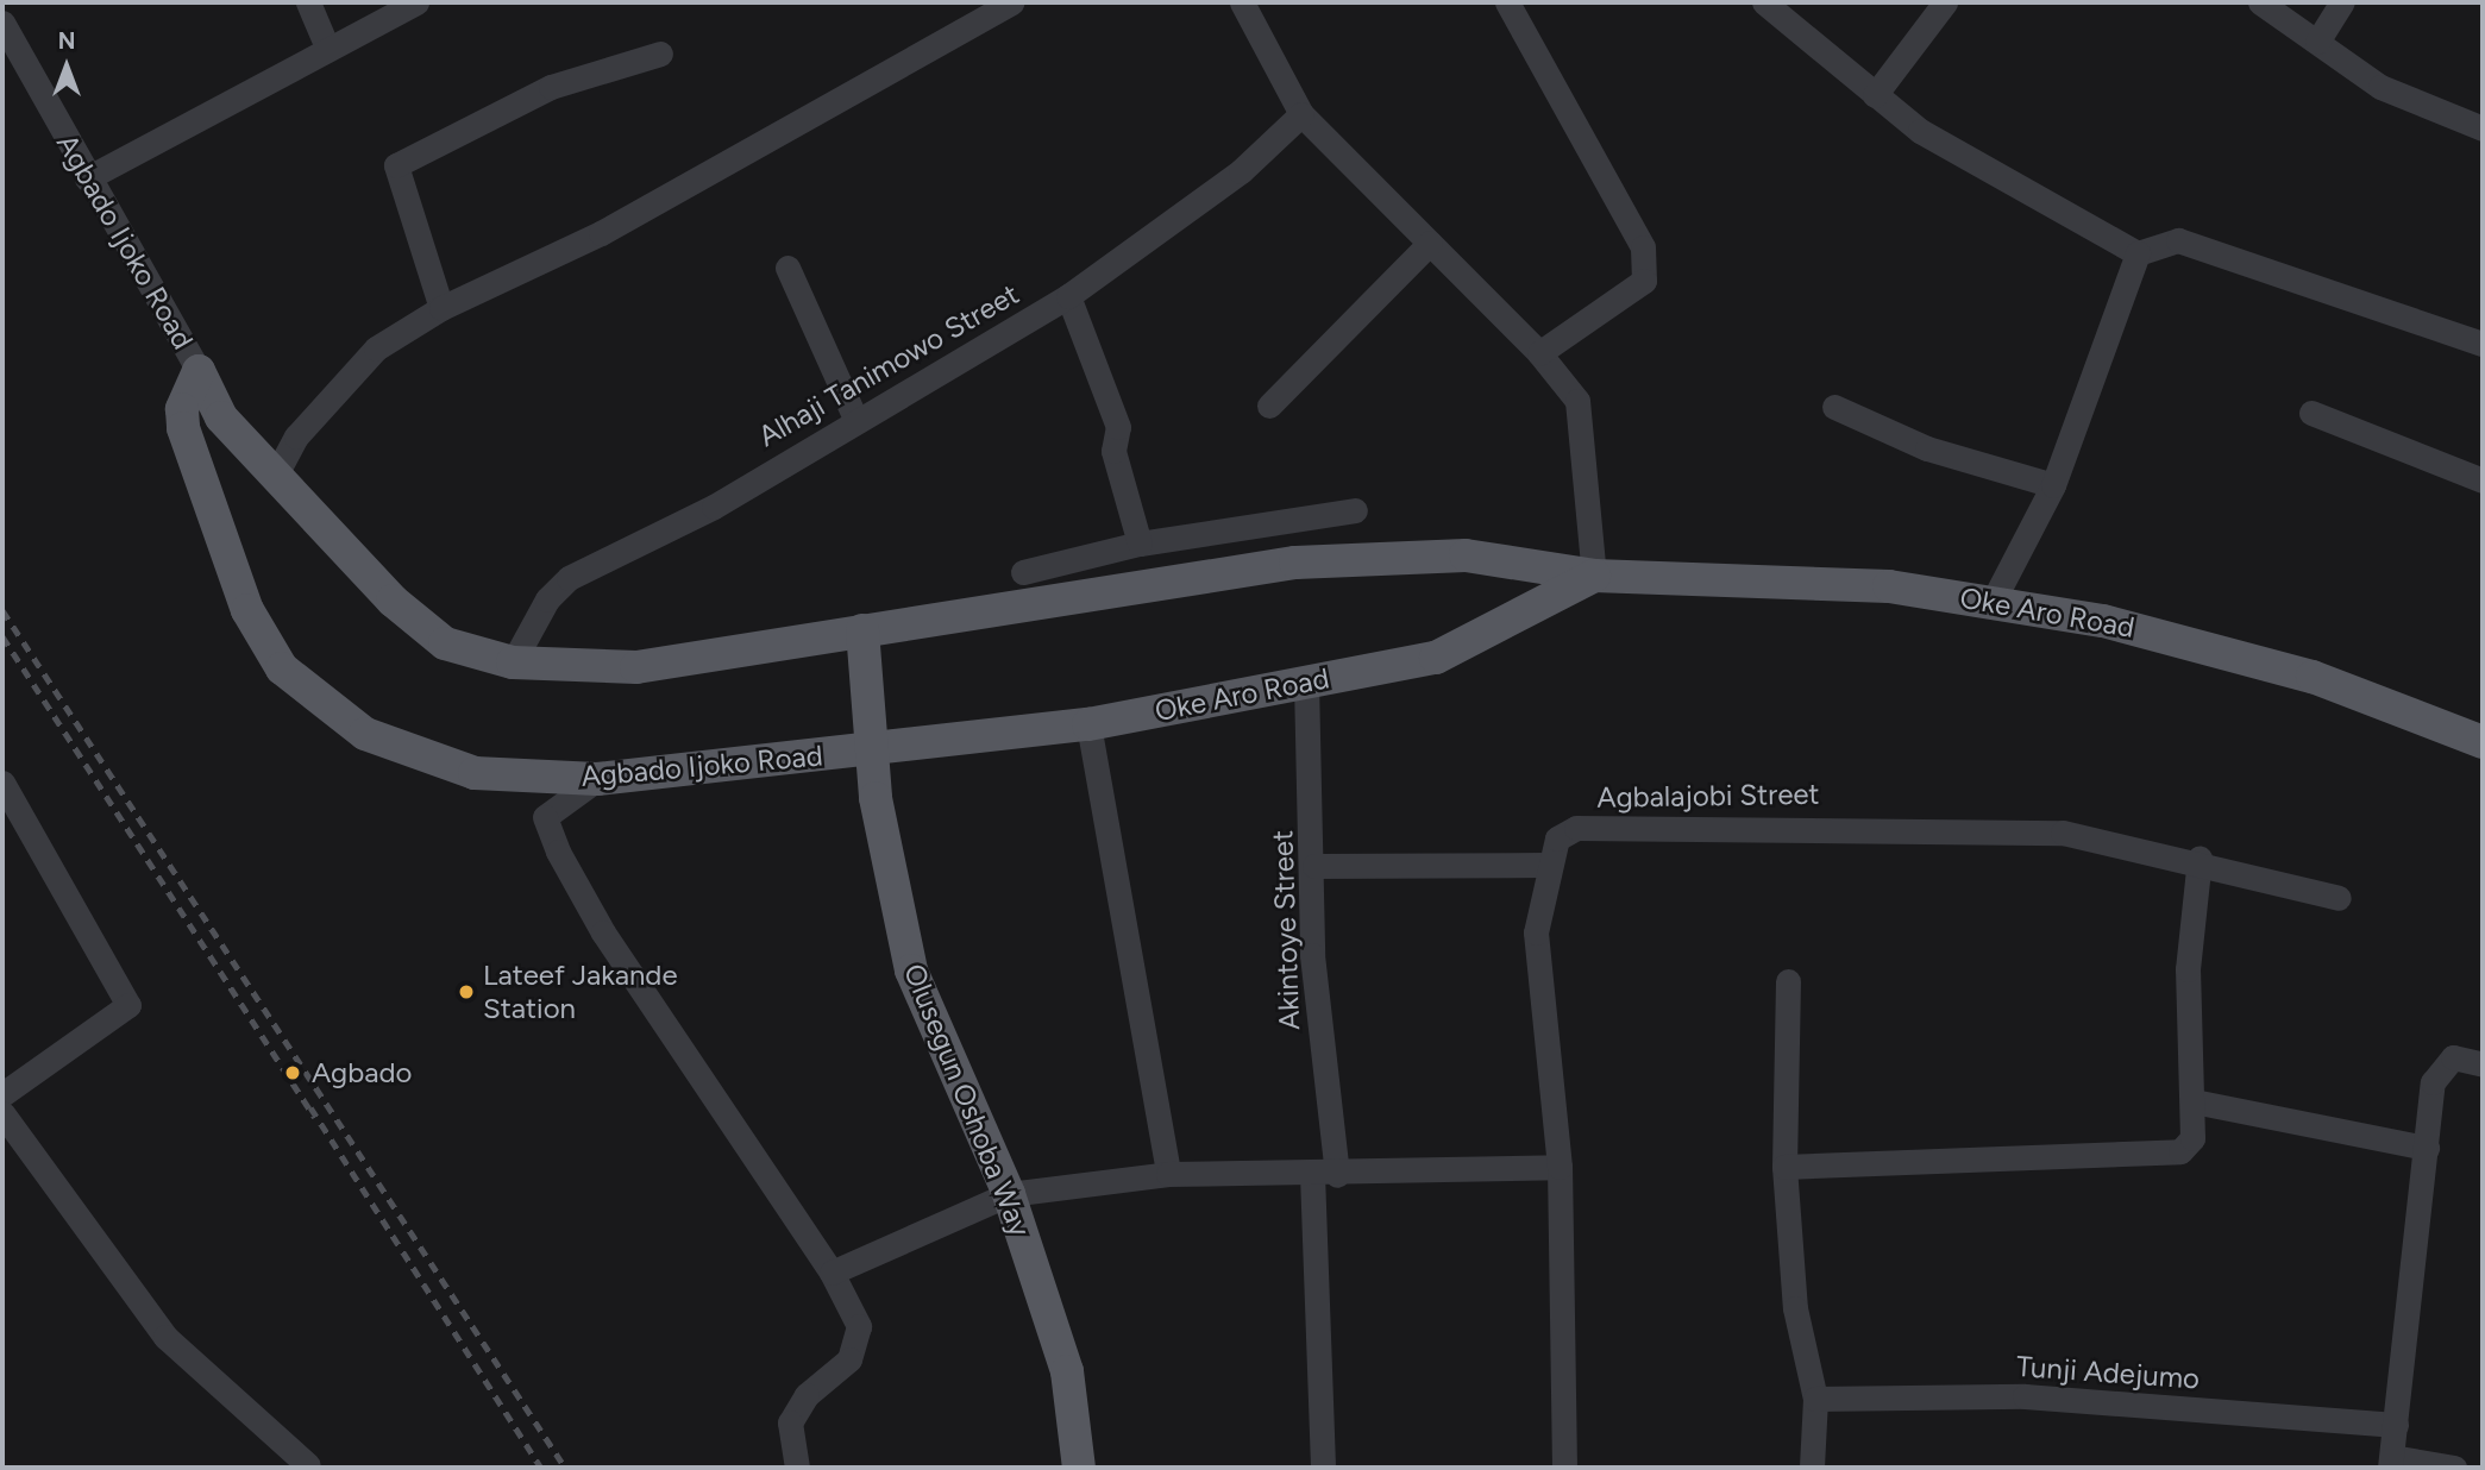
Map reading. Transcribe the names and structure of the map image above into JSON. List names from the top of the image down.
{
  "streets": {
    "main road": ["Agbado Ijoko Road", "Oke Aro Road", "Olusegun Oshoba Way"],
    "street": [
      "Alhaji Tanimowo Street",
      "Agbalajobi Street",
      "Akintoye Street",
      "Tunji Adejumo"
    ]
  },
  "crossings": [
    ["Agbado Ijoko Road", "Alhaji Tanimowo Street"],
    ["Agbado Ijoko Road", "Oke Aro Road"],
    ["Agbado Ijoko Road", "Olusegun Oshoba Way"],
    ["Oke Aro Road", "Akintoye Street"],
    ["Oke Aro Road", "Olusegun Oshoba Way"]
  ],
  "places": ["Lateef Jakande Station", "Agbado"],
  "north": "top"
}
